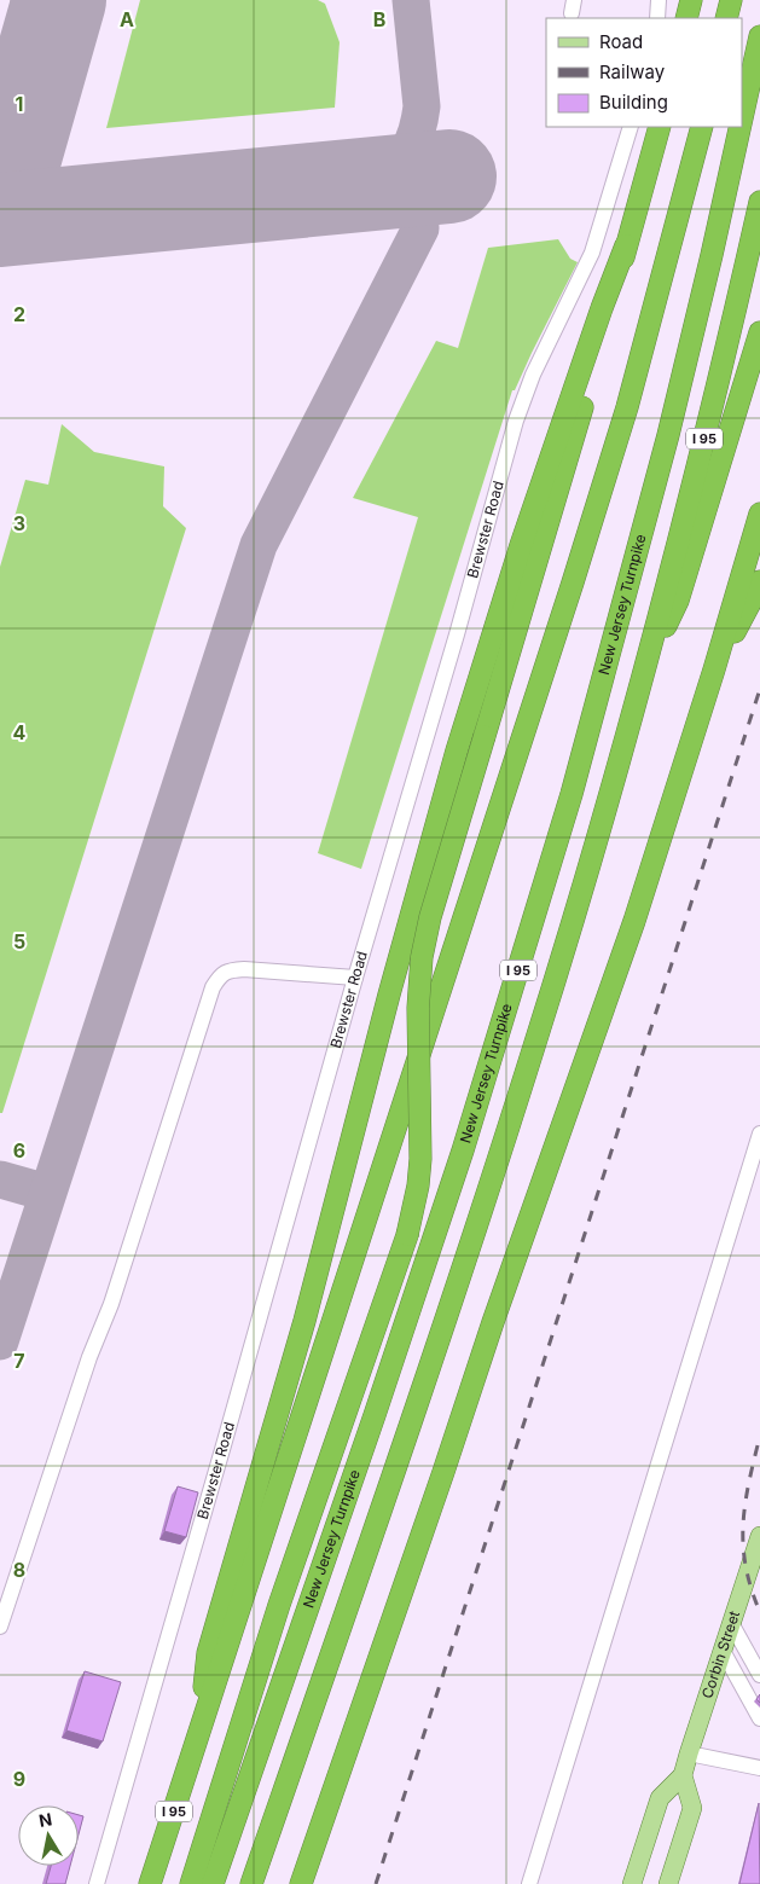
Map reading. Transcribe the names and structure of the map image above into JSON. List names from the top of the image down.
{
  "streets": {
    "highway": ["I 95", "New Jersey Turnpike"],
    "main road": ["Corbin Street"],
    "street": ["Brewster Road"]
  },
  "legend": ["Road", "Railway", "Building"],
  "north": "top",
  "grid": {
    "columns": ["A", "B"],
    "rows": [
      "1",
      "2",
      "3",
      "4",
      "5",
      "6",
      "7",
      "8",
      "9"
    ]
  }
}
